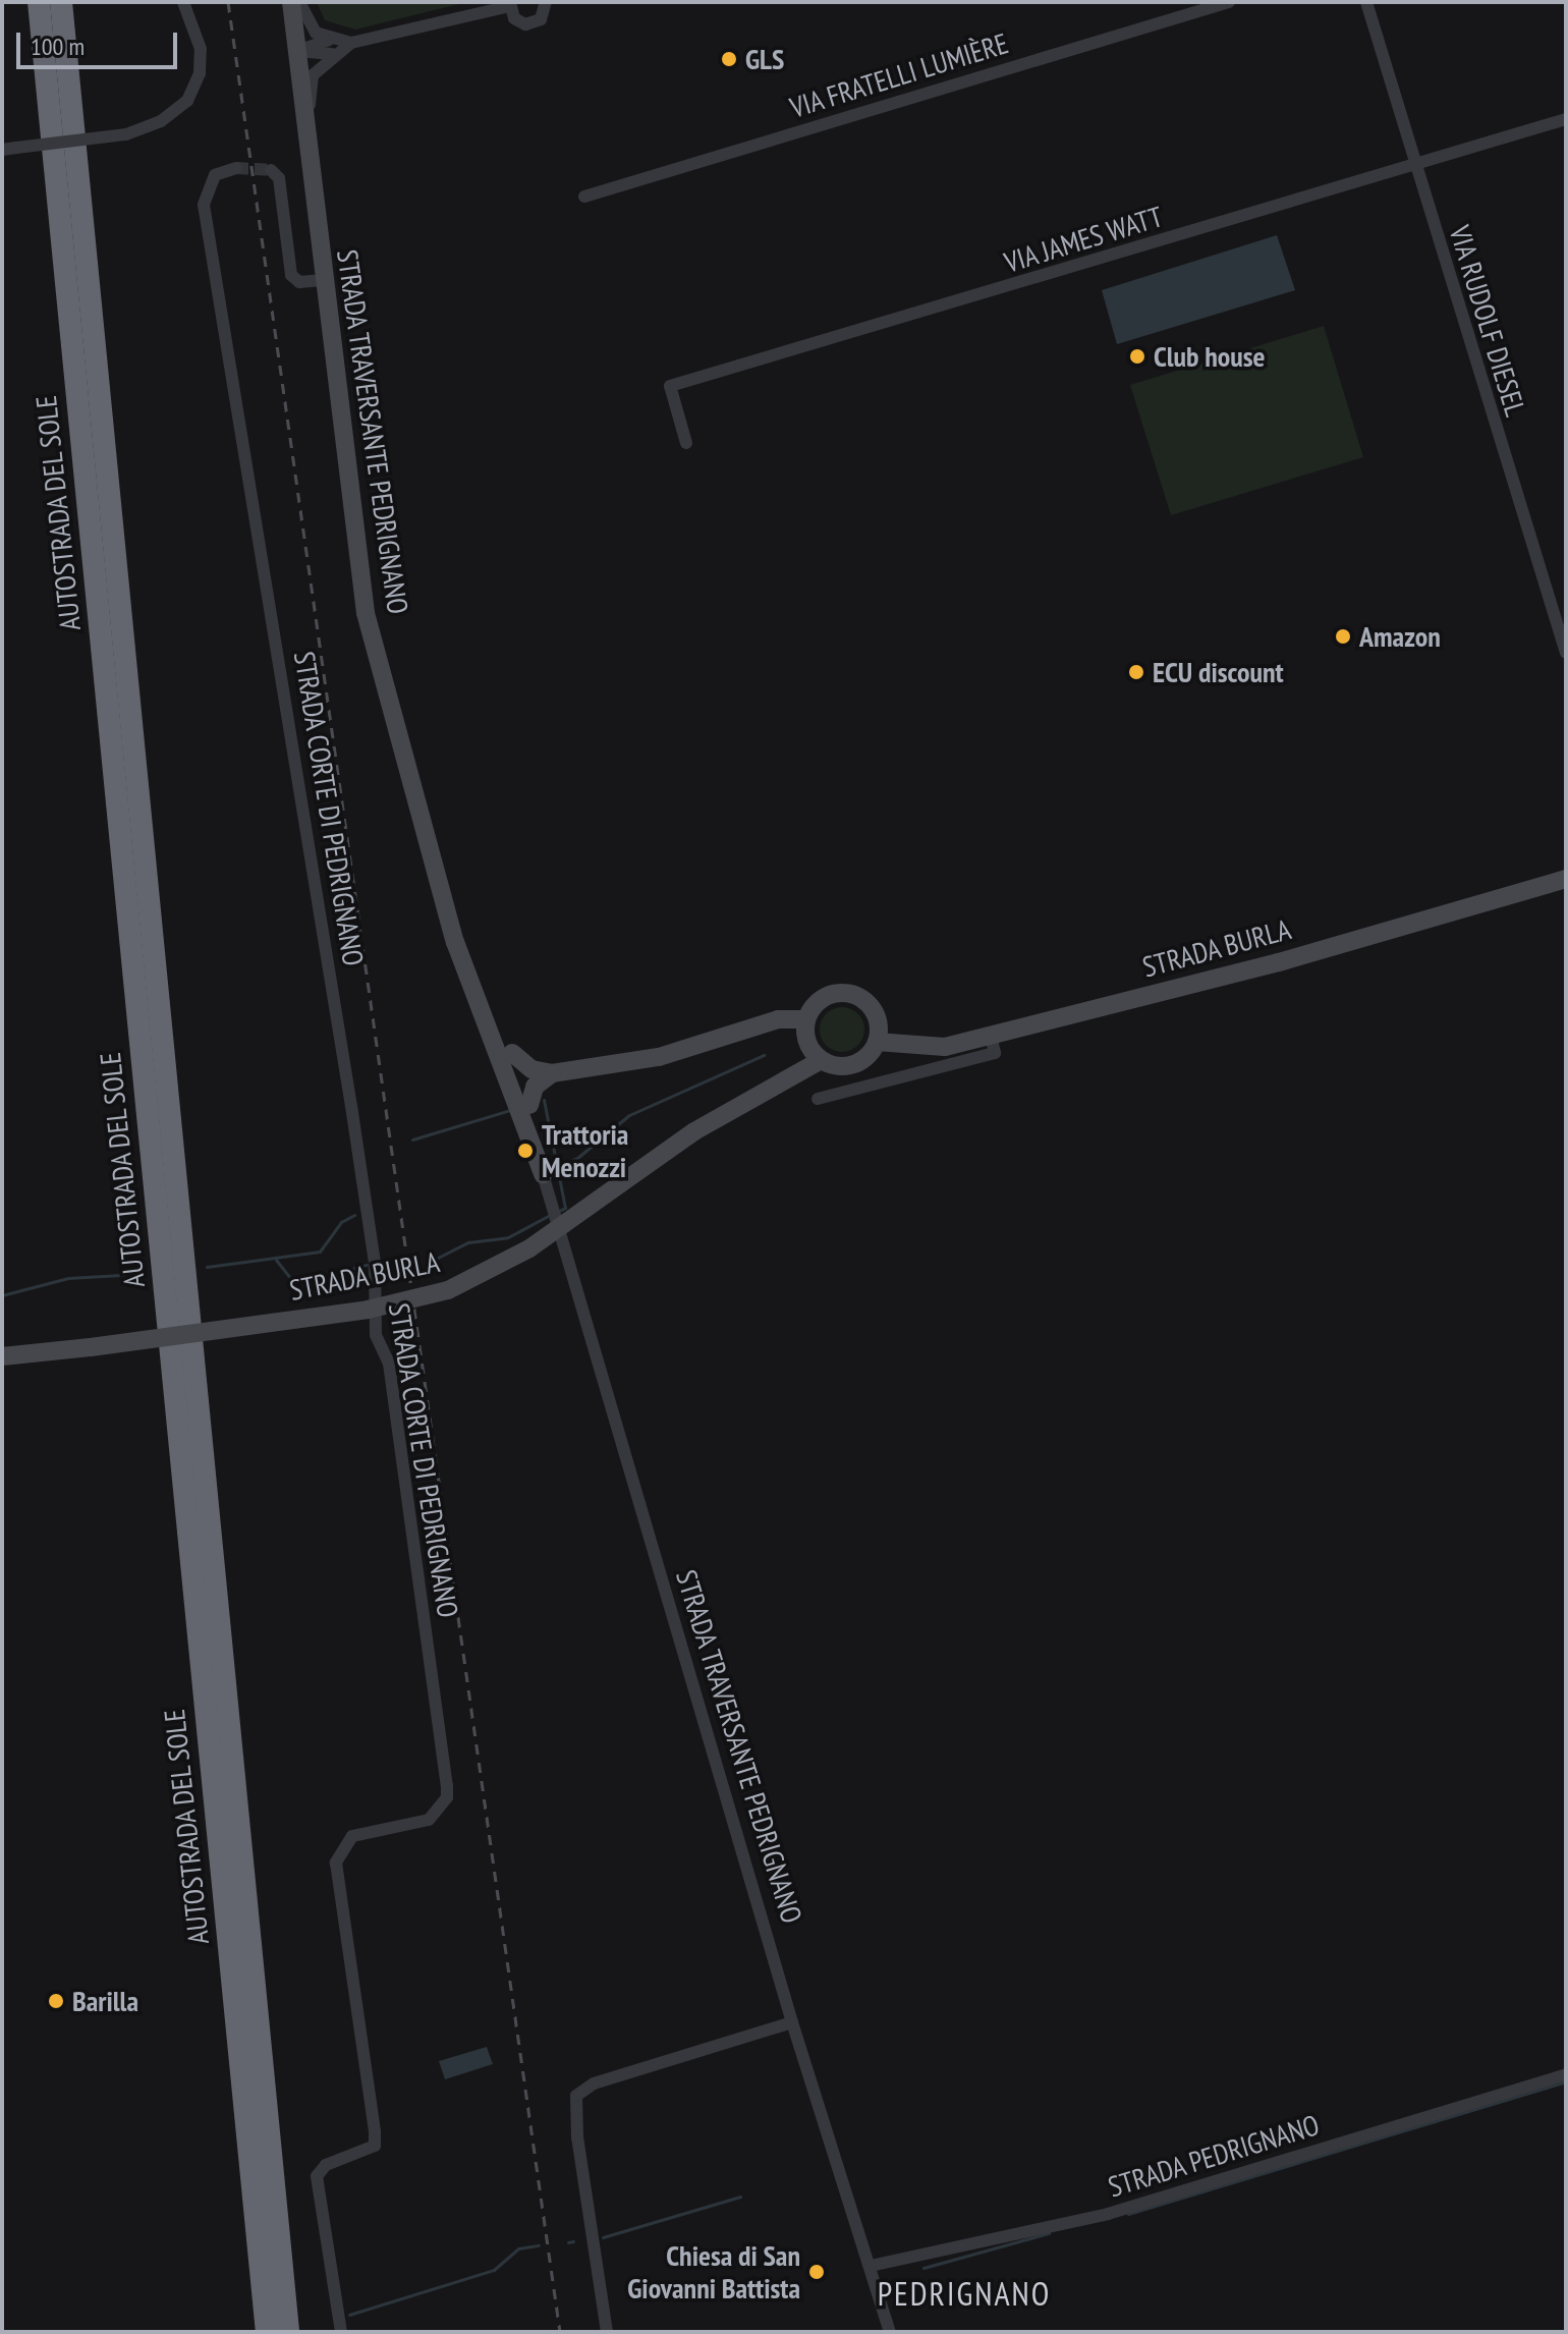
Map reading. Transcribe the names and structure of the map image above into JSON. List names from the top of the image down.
{
  "streets": {
    "highway": ["AUTOSTRADA DEL SOLE"],
    "street": [
      "VIA FRATELLI LUMIÈRE",
      "VIA JAMES WATT",
      "VIA RUDOLF DIESEL",
      "STRADA TRAVERSANTE PEDRIGNANO",
      "STRADA CORTE DI PEDRIGNANO",
      "STRADA BURLA",
      "STRADA PEDRIGNANO"
    ]
  },
  "crossings": [
    ["VIA JAMES WATT", "VIA RUDOLF DIESEL"],
    ["STRADA TRAVERSANTE PEDRIGNANO", "STRADA PEDRIGNANO"]
  ],
  "districts": ["PEDRIGNANO"],
  "places": [
    "GLS",
    "Club house",
    "Amazon",
    "ECU discount",
    "Trattoria Menozzi",
    "Barilla",
    "Chiesa di San Giovanni Battista"
  ],
  "scale_bar": "100 m"
}
